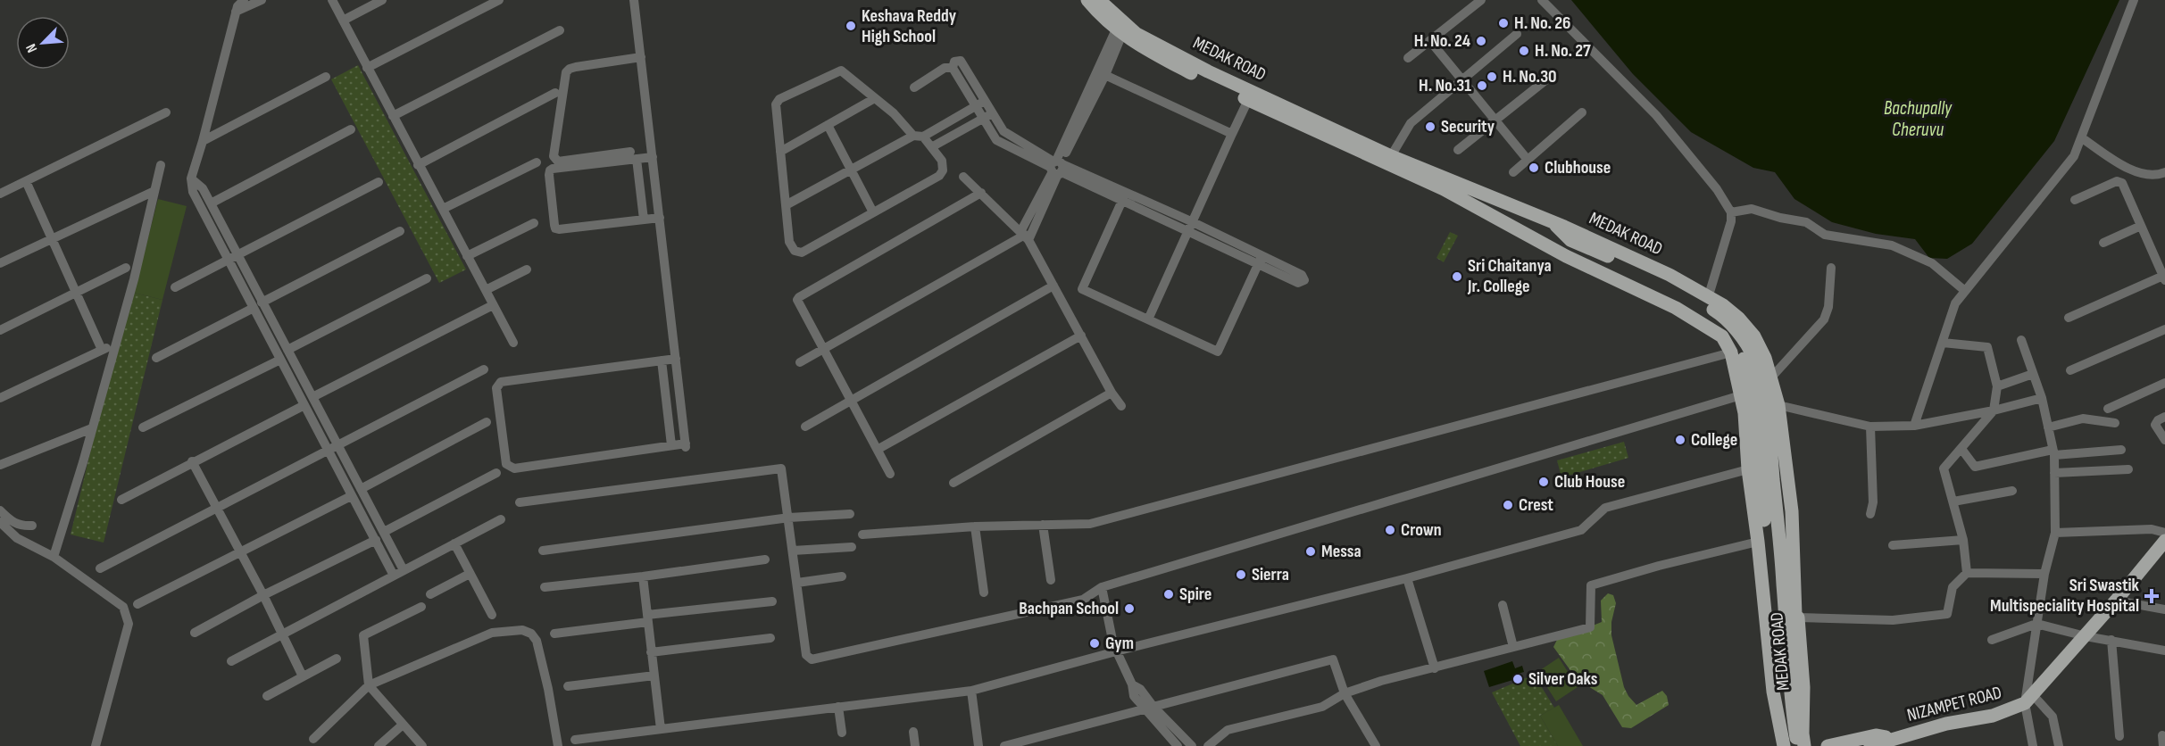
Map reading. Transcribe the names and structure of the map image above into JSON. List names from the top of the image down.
{
  "streets": {
    "main road": ["MEDAK ROAD", "NIZAMPET ROAD"]
  },
  "water": ["Bachupally Cheruvu"],
  "places": {
    "other": [
      "H. No. 26",
      "Keshava Reddy High School",
      "H. No. 24",
      "H. No. 27",
      "H. No.30",
      "H. No.31",
      "Security",
      "Clubhouse",
      "Sri Chaitanya Jr. College",
      "College",
      "Club House",
      "Crest",
      "Crown",
      "Messa",
      "Sierra",
      "Spire",
      "Bachpan School",
      "Gym",
      "Silver Oaks"
    ],
    "health": ["Sri Swastik Multispeciality Hospital"]
  },
  "north": "bottom left"
}
